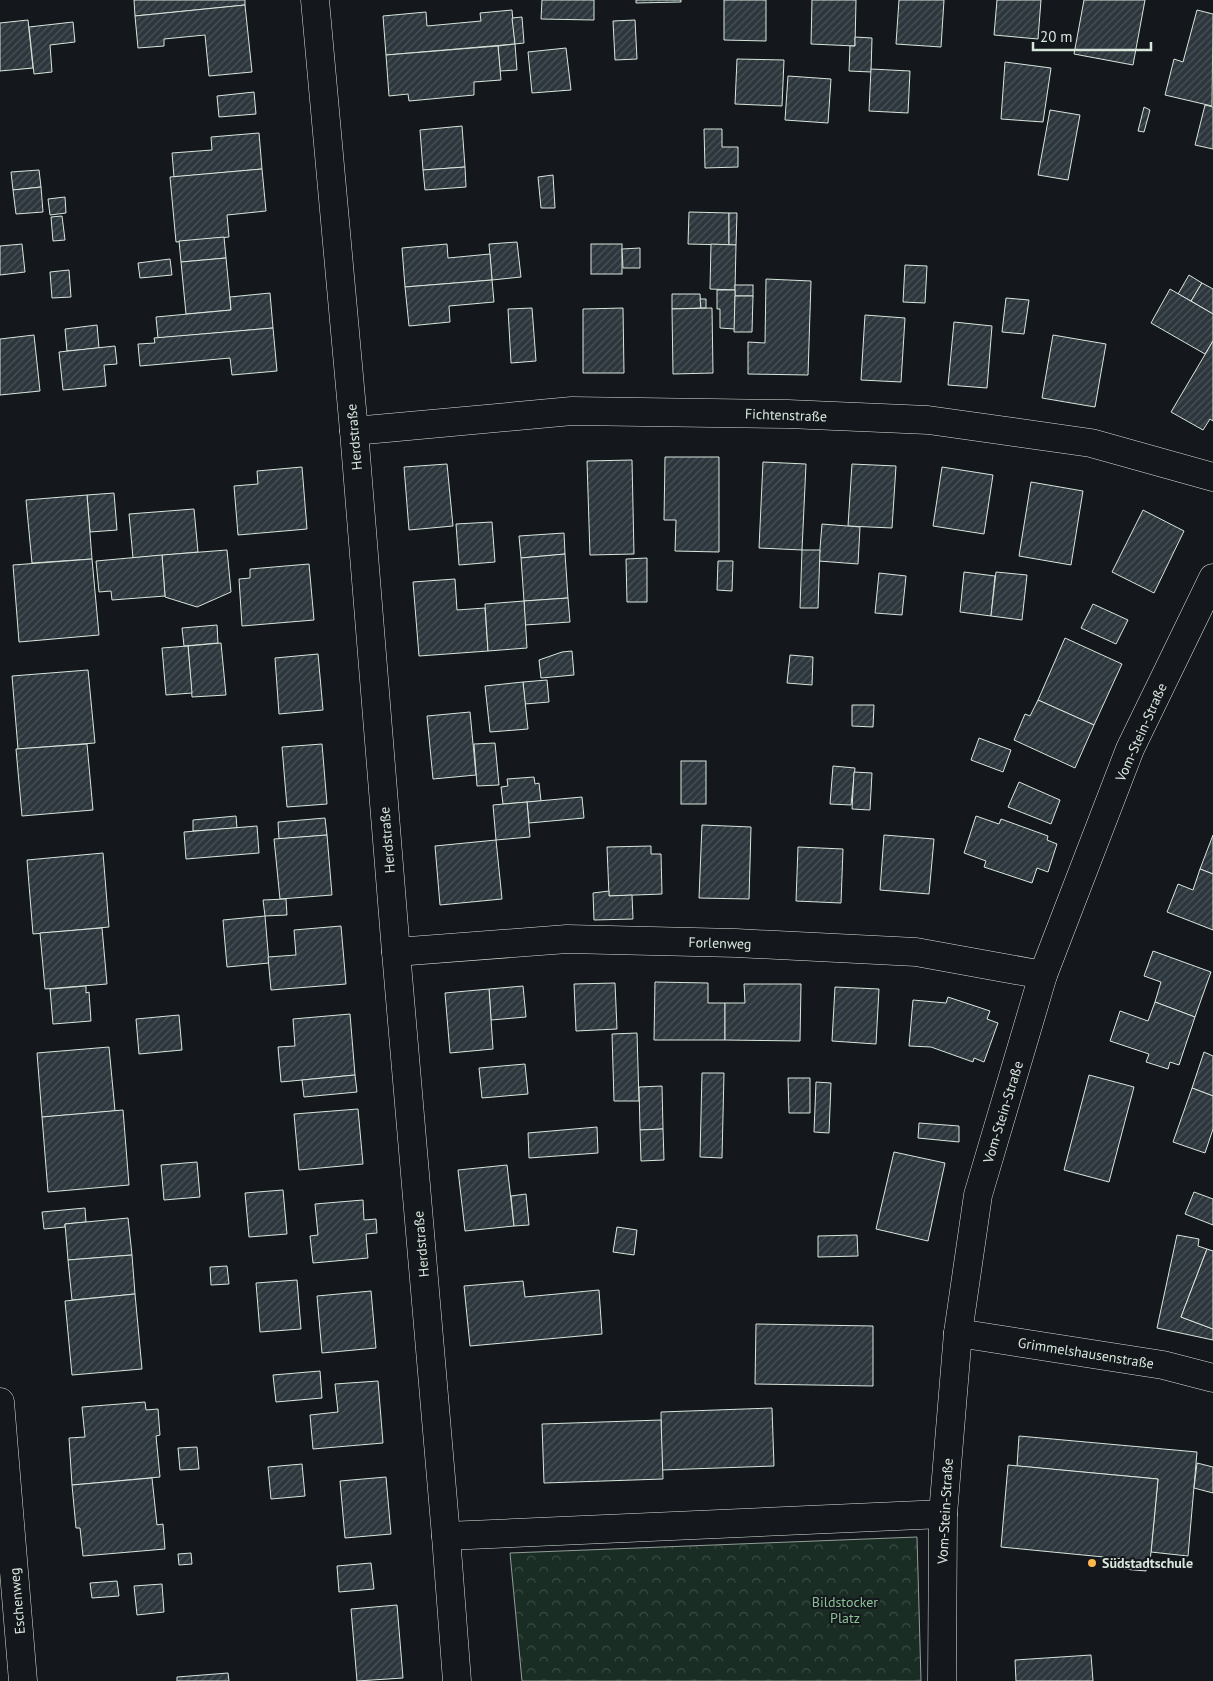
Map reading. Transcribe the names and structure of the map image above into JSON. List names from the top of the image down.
{
  "streets": {
    "street": [
      "Fichtenstraße",
      "Herdstraße",
      "Vom-Stein-Straße",
      "Forlenweg",
      "Grimmelshausenstraße",
      "Eschenweg"
    ]
  },
  "crossings": [
    ["Fichtenstraße", "Herdstraße"],
    ["Herdstraße", "Forlenweg"],
    ["Vom-Stein-Straße", "Forlenweg"],
    ["Vom-Stein-Straße", "Grimmelshausenstraße"]
  ],
  "parks": ["Bildstocker Platz"],
  "places": ["Südstadtschule"],
  "scale_bar": "20 m"
}
